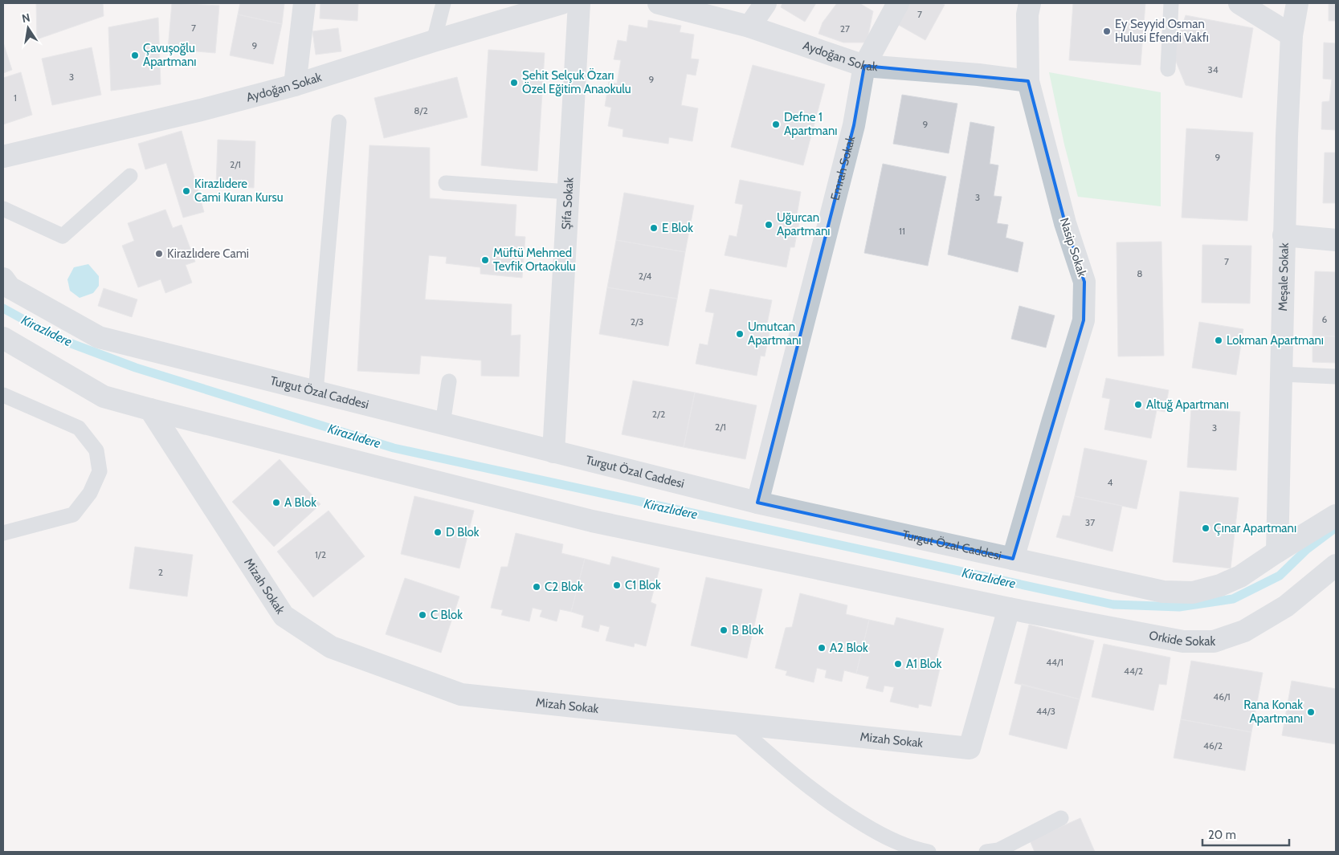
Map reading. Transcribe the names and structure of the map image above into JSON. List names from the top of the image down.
{
  "streets": {
    "street": [
      "Aydoğan Sokak",
      "Emrah Sokak",
      "Şifa Sokak",
      "Nasip Sokak",
      "Meşale Sokak",
      "Turgut Özal Caddesi",
      "Mizah Sokak",
      "Orkide Sokak"
    ]
  },
  "crossings": [
    ["Aydoğan Sokak", "Emrah Sokak"],
    ["Aydoğan Sokak", "Nasip Sokak"],
    ["Emrah Sokak", "Turgut Özal Caddesi"],
    ["Şifa Sokak", "Turgut Özal Caddesi"],
    ["Nasip Sokak", "Turgut Özal Caddesi"],
    ["Meşale Sokak", "Turgut Özal Caddesi"],
    ["Mizah Sokak", "Orkide Sokak"]
  ],
  "water": ["Kirazlıdere"],
  "places": [
    "Ey Seyyid Osman Hulusi Efendi Vakfı",
    "Çavuşoğlu Apartmanı",
    "Şehit Selçuk Özarı Özel Eğitim Anaokulu",
    "Defne 1 Apartmanı",
    "Kirazlıdere Cami Kuran Kursu",
    "Uğurcan Apartmanı",
    "E Blok",
    "Kirazlıdere Cami",
    "Müftü Mehmed Tevfik Ortaokulu",
    "Umutcan Apartmanı",
    "Lokman Apartmanı",
    "Altuğ Apartmanı",
    "A Blok",
    "Çınar Apartmanı",
    "D Blok",
    "C1 Blok",
    "C2 Blok",
    "C Blok",
    "B Blok",
    "A2 Blok",
    "A1 Blok",
    "Rana Konak Apartmanı"
  ],
  "house_numbers": [
    "7",
    "7",
    "27",
    "9",
    "34",
    "3",
    "9",
    "1",
    "8/2",
    "9",
    "9",
    "2/1",
    "3",
    "11",
    "7",
    "8",
    "2/4",
    "6",
    "2/3",
    "2/2",
    "2/1",
    "3",
    "4",
    "37",
    "1/2",
    "2",
    "44/1",
    "44/2",
    "46/1",
    "44/3",
    "46/2"
  ],
  "scale_bar": "20 m",
  "north": "top"
}
